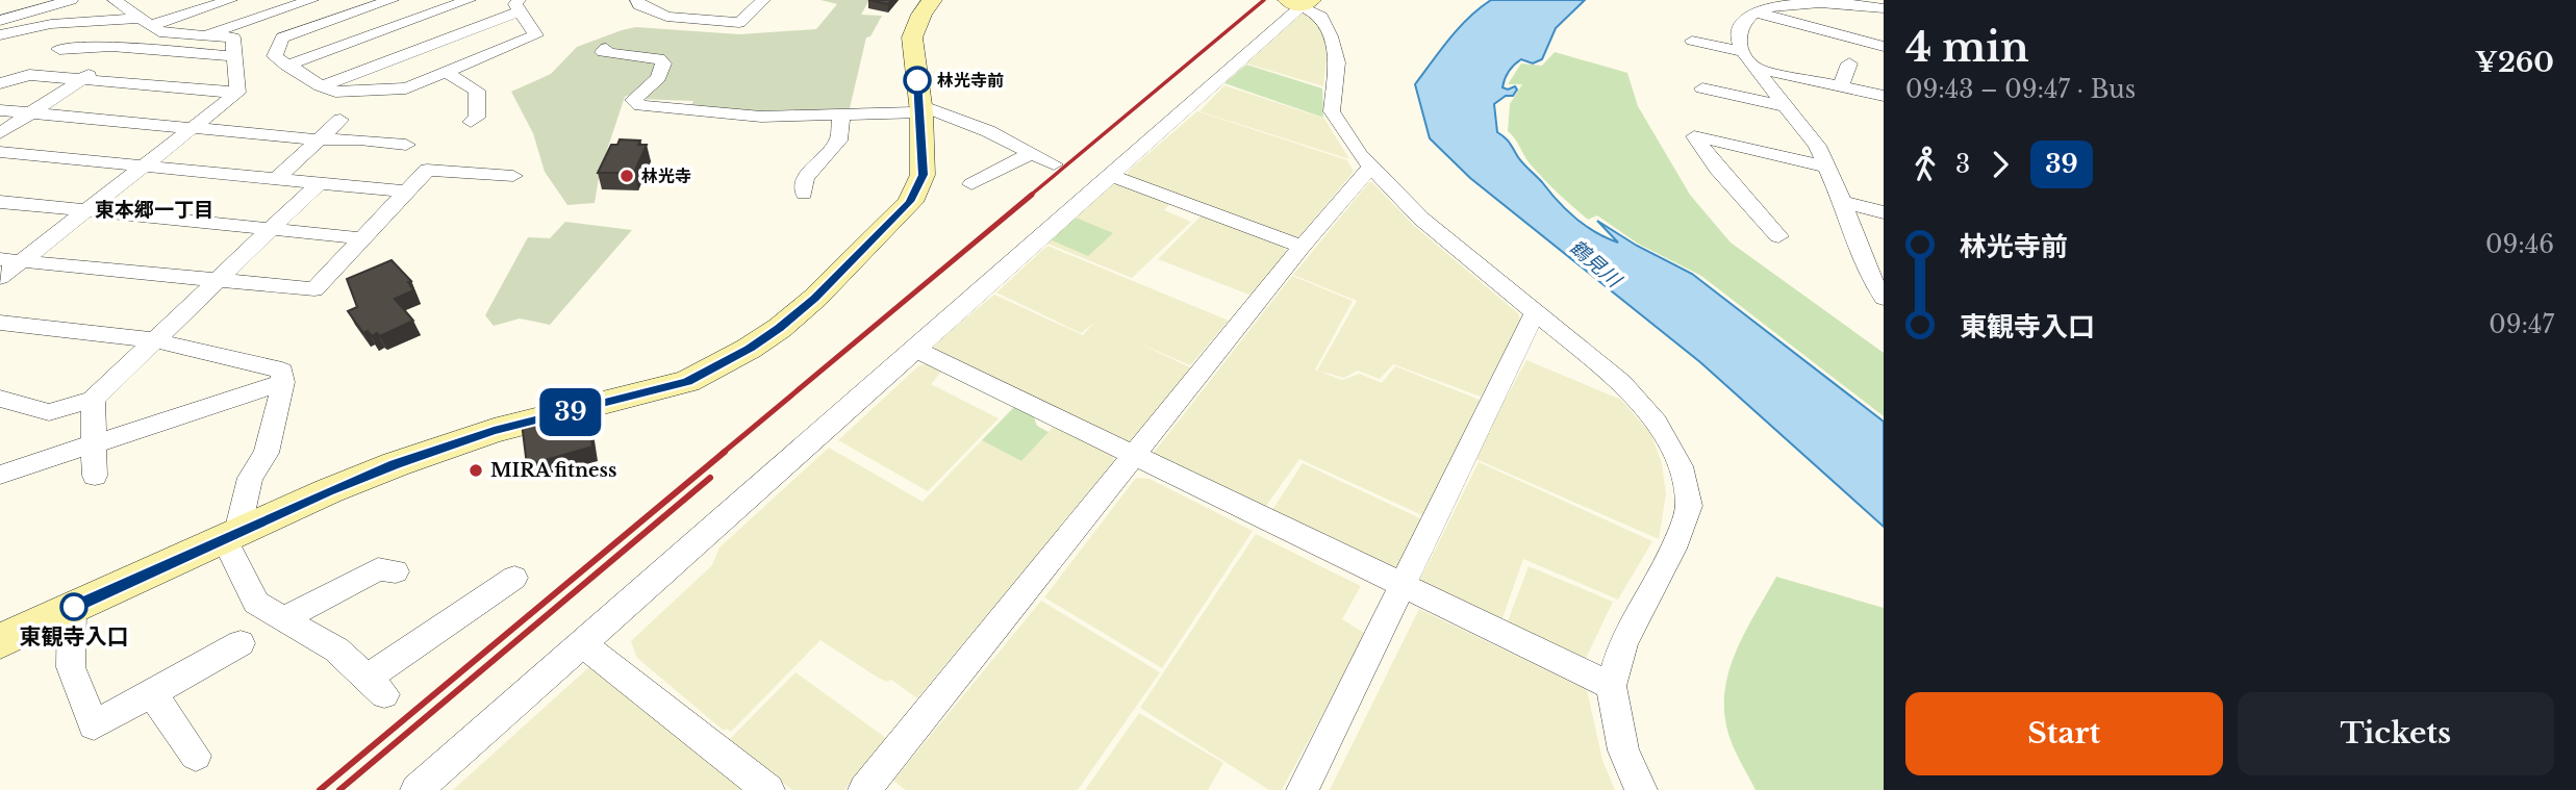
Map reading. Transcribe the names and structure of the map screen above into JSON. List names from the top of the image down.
{
  "districts": ["東本郷一丁目"],
  "water": ["鶴見川"],
  "places": [
    "林光寺前",
    "林光寺",
    "MIRA fitness",
    "東観寺入口"
  ],
  "lines": ["bus line 39"],
  "page": {
    "on_map": "39",
    "heading": ["4 min", "09:43 – 09:47 · Bus", "¥260"],
    "legs": ["3", "39"],
    "list": [
      {
        "name": "林光寺前",
        "value": "09:46"
      },
      {
        "name": "東観寺入口",
        "value": "09:47"
      }
    ],
    "buttons": ["Start", "Tickets"]
  }
}
